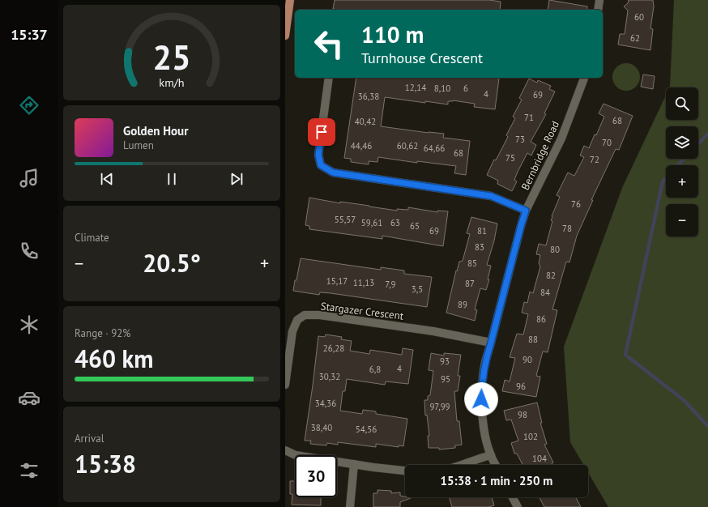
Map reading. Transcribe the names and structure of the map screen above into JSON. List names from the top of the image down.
{
  "streets": {
    "street": ["Bernbridge Road", "Stargazer Crescent"]
  },
  "crossings": [
    ["Bernbridge Road", "Stargazer Crescent"]
  ],
  "house_numbers": [
    "60",
    "62",
    "12,14",
    "8,10",
    "6",
    "4",
    "69",
    "36,38",
    "71",
    "68",
    "40,42",
    "73",
    "70",
    "44,46",
    "60,62",
    "64,66",
    "68",
    "75",
    "72",
    "76",
    "55,57",
    "59,61",
    "63",
    "65",
    "78",
    "69",
    "81",
    "83",
    "80",
    "85",
    "82",
    "15,17",
    "11,13",
    "87",
    "7,9",
    "3,5",
    "84",
    "89",
    "86",
    "88",
    "26,28",
    "90",
    "93",
    "4",
    "6,8",
    "30,32",
    "95",
    "96",
    "34,36",
    "97,99",
    "98",
    "38,40",
    "54,56",
    "102",
    "104"
  ],
  "page": {
    "tabs": "15:37",
    "turn": ["110 m", "Turnhouse Crescent"],
    "map_buttons": ["+", "−"],
    "song": ["Golden Hour", "Lumen"],
    "tile": [
      "Climate",
      ["Range · 92%", "460 km"],
      ["Arrival", "15:38"]
    ],
    "heat": ["−", "20.5°", "+"],
    "limit": "30",
    "trip": "15:38 · 1 min · 250 m",
    "gauge": ["25", "km/h"]
  }
}
